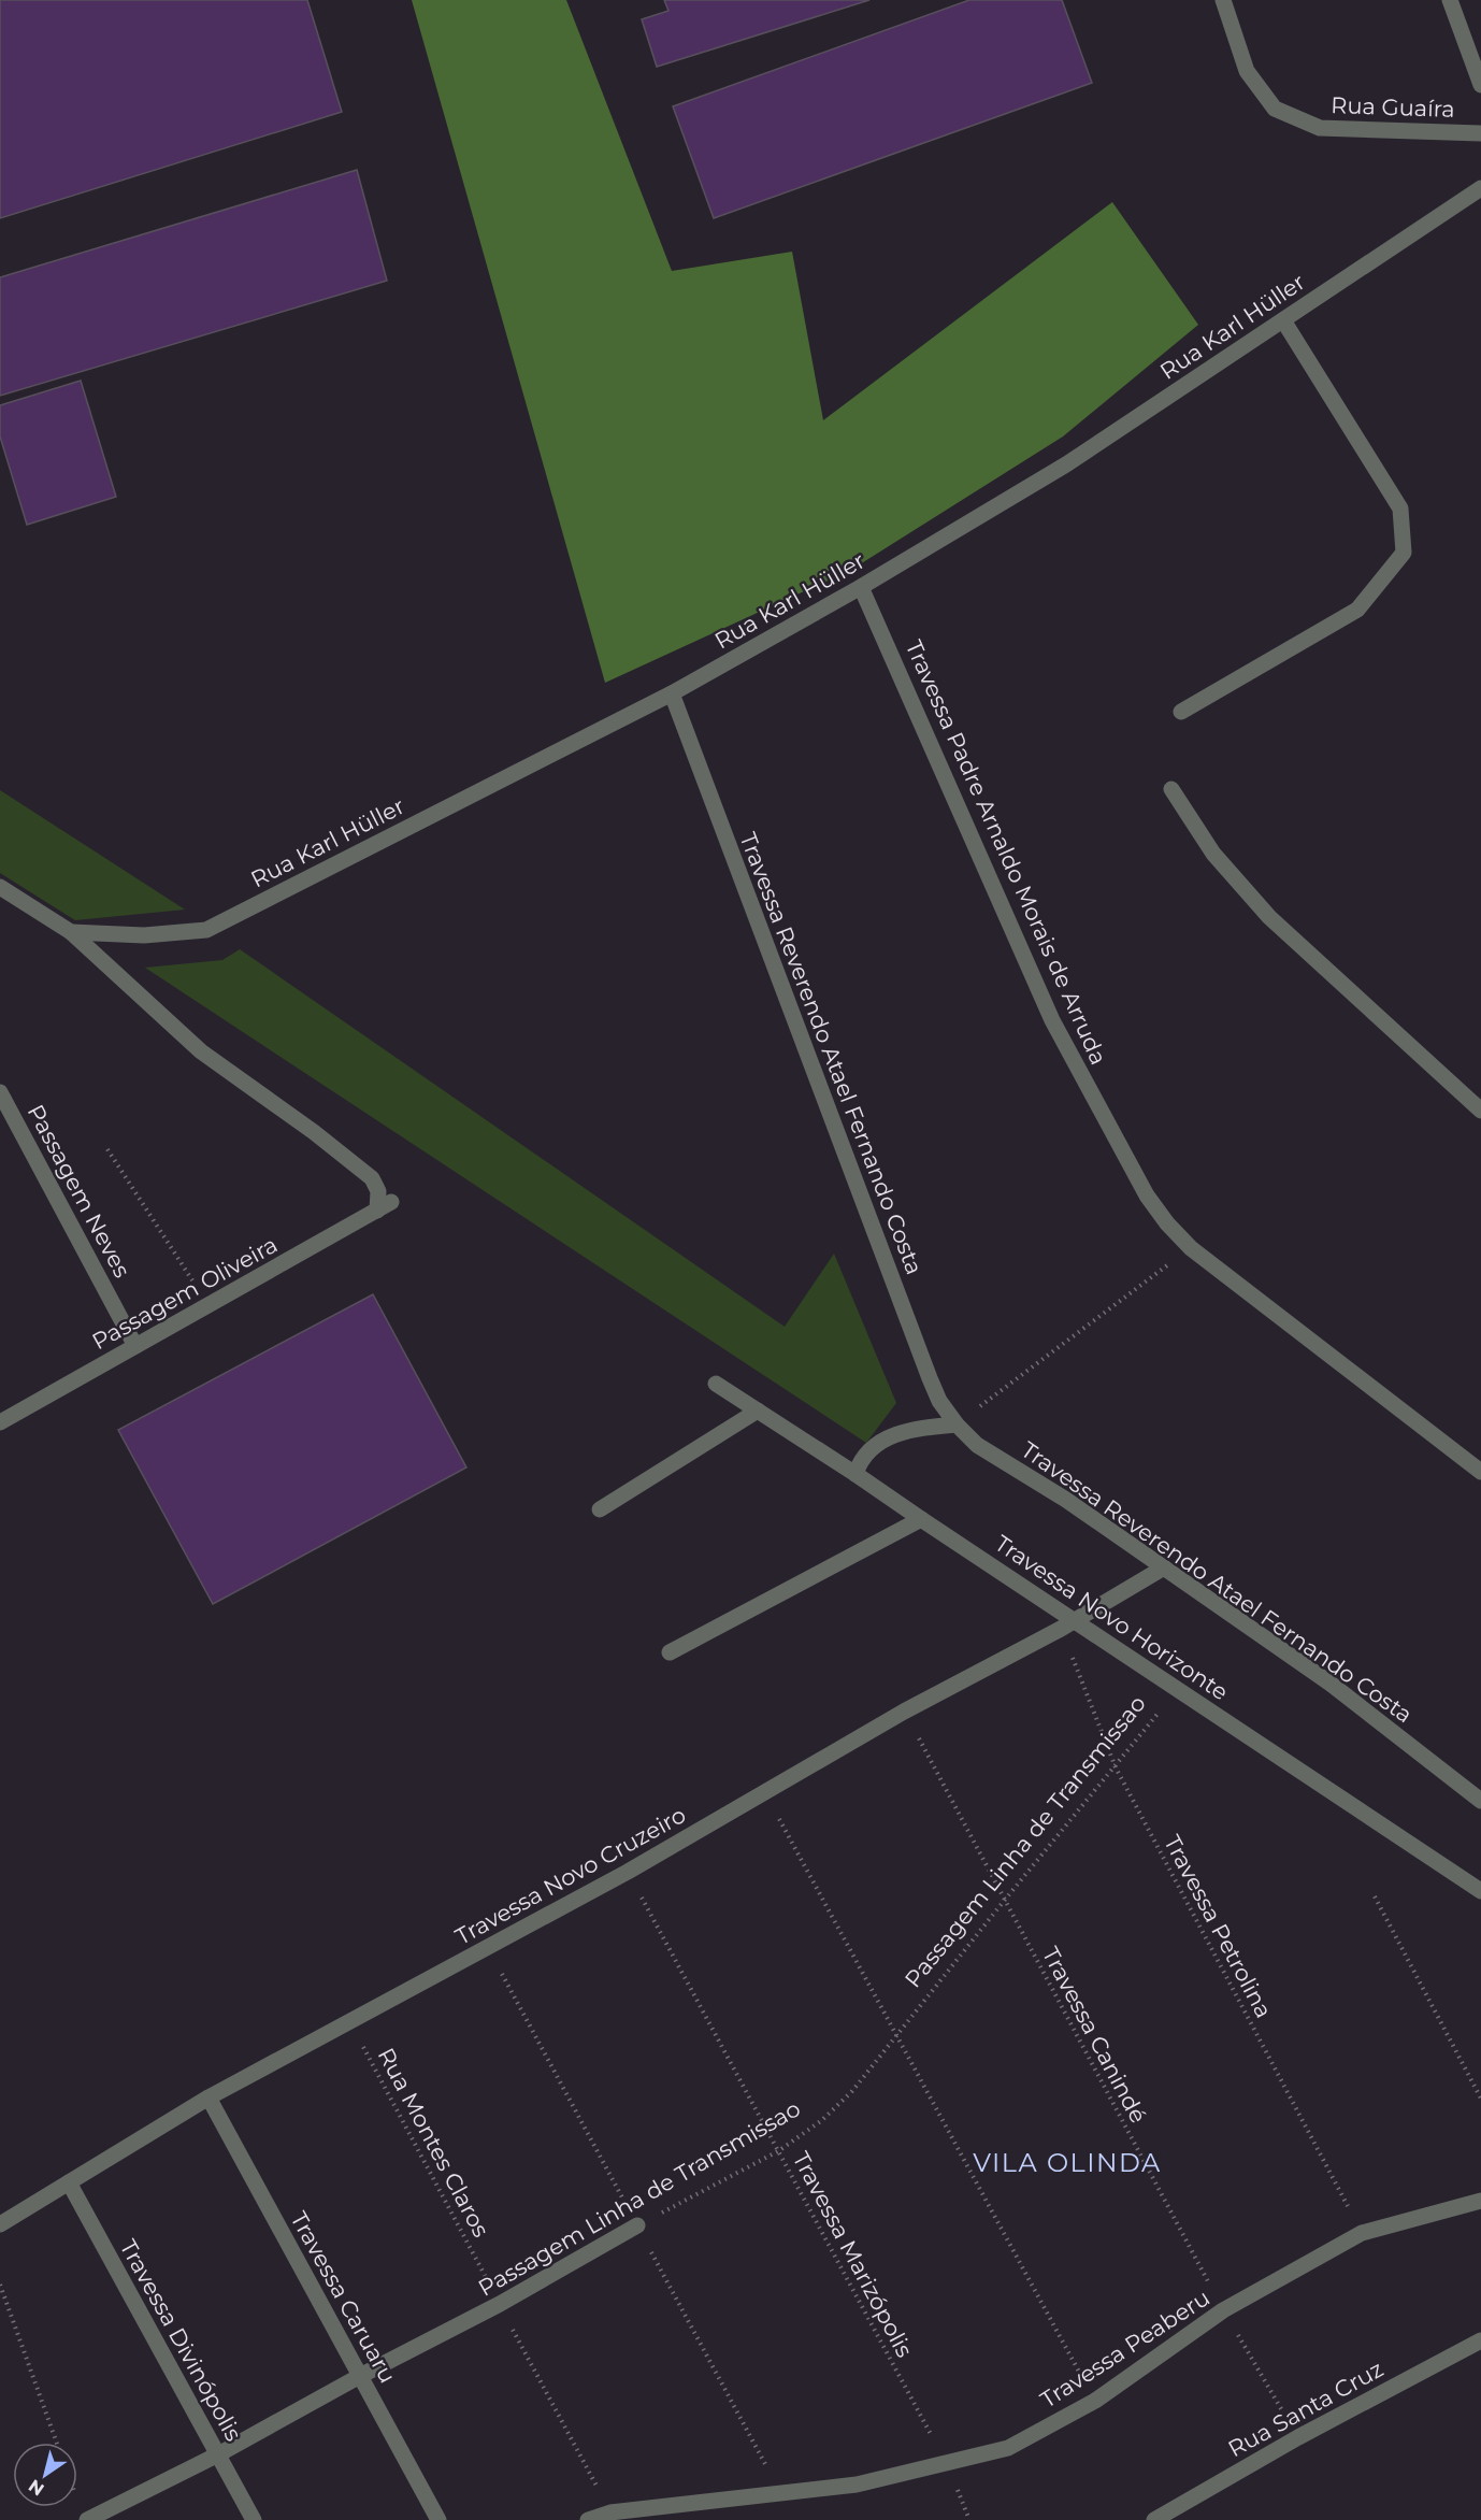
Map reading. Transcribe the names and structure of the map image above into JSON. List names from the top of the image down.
{
  "streets": {
    "street": [
      "Rua Guaíra",
      "Rua Karl Hüller",
      "Travessa Padre Arnaldo Morais de Arruda",
      "Travessa Reverendo Atael Fernando Costa",
      "Passagem Neves",
      "Passagem Oliveira",
      "Travessa Novo Horizonte",
      "Passagem Linha de Transmissao",
      "Travessa Novo Cruzeiro",
      "Travessa Caruaru",
      "Travessa Divinópolis",
      "Travessa Peaberu",
      "Rua Santa Cruz"
    ],
    "path": [
      "Travessa Petrolina",
      "Travessa Canindé",
      "Rua Montes Claros",
      "Travessa Marizópolis"
    ]
  },
  "crossings": [
    ["Rua Karl Hüller", "Travessa Padre Arnaldo Morais de Arruda"],
    ["Rua Karl Hüller", "Travessa Reverendo Atael Fernando Costa"],
    ["Rua Karl Hüller", "Passagem Oliveira"],
    ["Travessa Reverendo Atael Fernando Costa", "Travessa Novo Cruzeiro"],
    ["Passagem Neves", "Passagem Oliveira"],
    ["Travessa Novo Horizonte", "Passagem Linha de Transmissao"],
    ["Travessa Novo Horizonte", "Travessa Novo Cruzeiro"],
    ["Travessa Novo Horizonte", "Travessa Petrolina"],
    ["Passagem Linha de Transmissao", "Travessa Petrolina"],
    ["Passagem Linha de Transmissao", "Travessa Canindé"],
    ["Passagem Linha de Transmissao", "Rua Montes Claros"],
    ["Passagem Linha de Transmissao", "Travessa Marizópolis"],
    ["Passagem Linha de Transmissao", "Travessa Caruaru"],
    ["Passagem Linha de Transmissao", "Travessa Divinópolis"],
    ["Travessa Novo Cruzeiro", "Travessa Petrolina"],
    ["Travessa Novo Cruzeiro", "Travessa Canindé"],
    ["Travessa Novo Cruzeiro", "Rua Montes Claros"],
    ["Travessa Novo Cruzeiro", "Travessa Marizópolis"],
    ["Travessa Novo Cruzeiro", "Travessa Caruaru"],
    ["Travessa Novo Cruzeiro", "Travessa Divinópolis"],
    ["Travessa Petrolina", "Travessa Peaberu"],
    ["Travessa Canindé", "Travessa Peaberu"],
    ["Travessa Canindé", "Rua Santa Cruz"],
    ["Rua Montes Claros", "Travessa Peaberu"],
    ["Travessa Marizópolis", "Travessa Peaberu"]
  ],
  "districts": ["VILA OLINDA"],
  "north": "bottom left"
}
